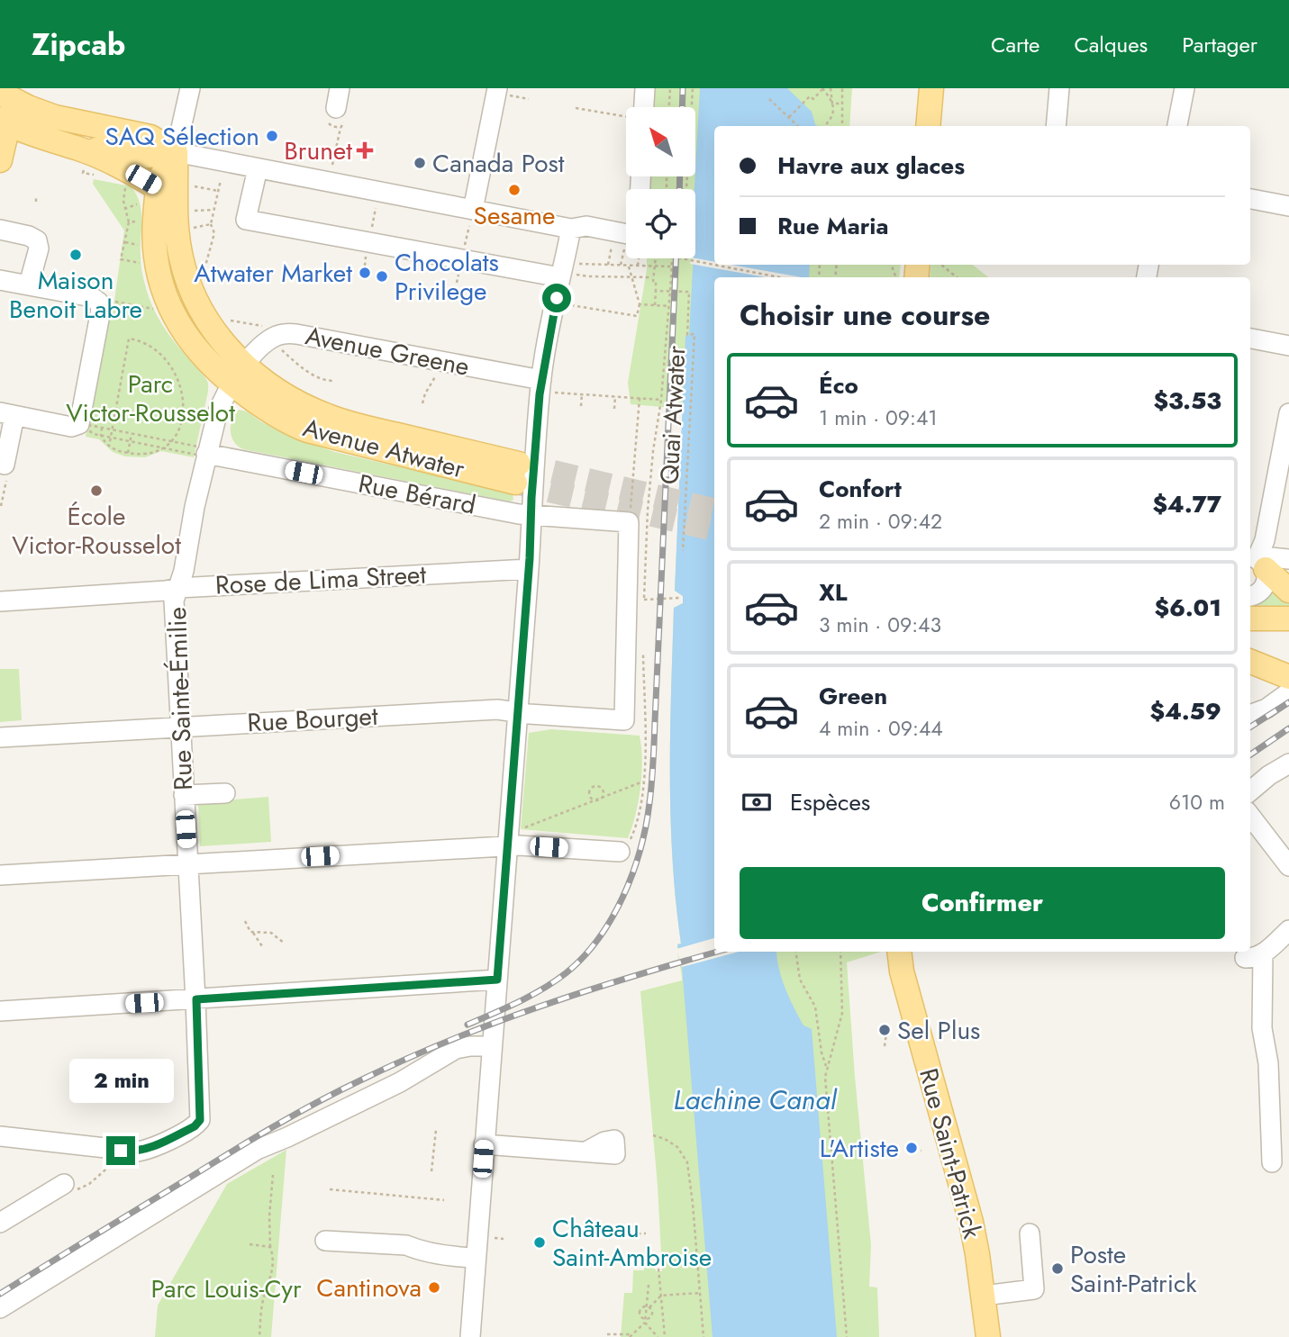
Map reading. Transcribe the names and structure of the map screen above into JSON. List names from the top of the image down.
{
  "streets": {
    "main road": ["Avenue Atwater", "Rue Saint-Patrick"],
    "street": [
      "Avenue Greene",
      "Rue Bérard",
      "Rose de Lima Street",
      "Rue Sainte-Émilie",
      "Rue Bourget"
    ],
    "path": ["Quai Atwater"]
  },
  "crossings": [
    ["Avenue Greene", "Avenue Atwater"],
    ["Avenue Greene", "Rue Sainte-Émilie"],
    ["Avenue Atwater", "Rue Sainte-Émilie"],
    ["Rue Bérard", "Rue Sainte-Émilie"],
    ["Rue Bérard", "Rue Bourget"],
    ["Rose de Lima Street", "Rue Sainte-Émilie"],
    ["Rue Sainte-Émilie", "Rue Bourget"]
  ],
  "water": ["Lachine Canal"],
  "parks": ["Parc Victor-Rousselot", "Parc Louis-Cyr"],
  "places": {
    "other": [
      "SAQ Sélection",
      "Canada Post",
      "Sesame",
      "Maison Benoit Labre",
      "Atwater Market",
      "Chocolats Privilege",
      "École Victor-Rousselot",
      "Sel Plus",
      "L'Artiste",
      "Château Saint-Ambroise",
      "Poste Saint-Patrick",
      "Cantinova"
    ],
    "health": ["Brunet"]
  },
  "north": "top left",
  "page": {
    "header": "Zipcab",
    "nav": ["Carte", "Calques", "Partager"],
    "banner": ["Havre aux glaces", "Rue Maria"],
    "heading": "Choisir une course",
    "list": [
      {
        "name": "Éco",
        "note": "1 min · 09:41",
        "value": "$3.53"
      },
      {
        "name": "Confort",
        "note": "2 min · 09:42",
        "value": "$4.77"
      },
      {
        "name": "XL",
        "note": "3 min · 09:43",
        "value": "$6.01"
      },
      {
        "name": "Green",
        "note": "4 min · 09:44",
        "value": "$4.59"
      }
    ],
    "pay": ["Espèces", "610 m"],
    "buttons": "Confirmer",
    "bubble": "2 min"
  }
}
